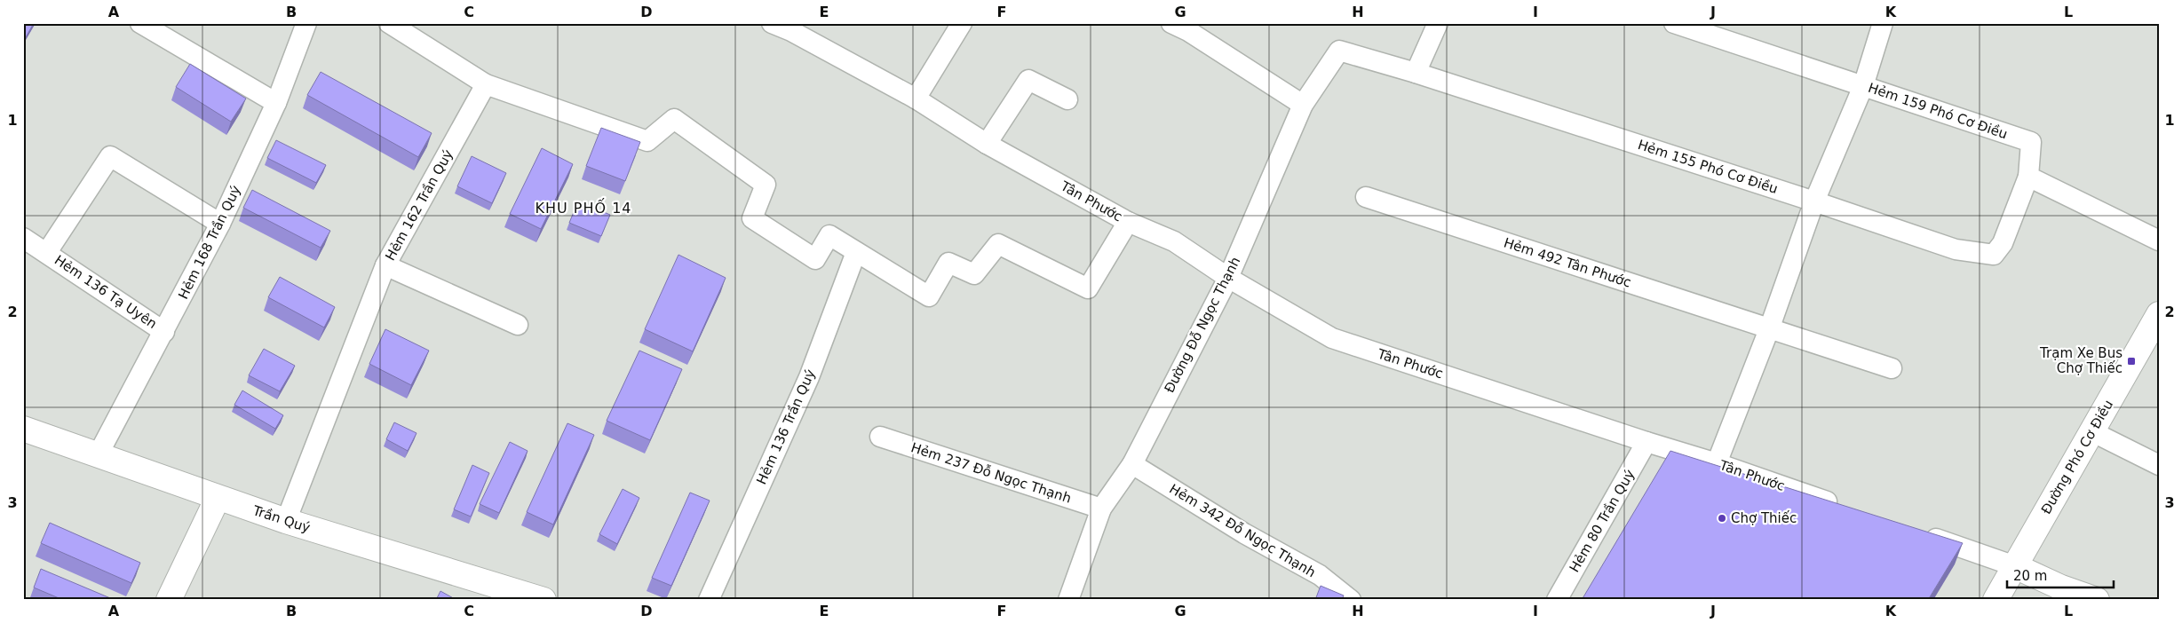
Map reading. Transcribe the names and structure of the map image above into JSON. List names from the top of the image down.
{
  "streets": {
    "street": ["Đường Phó Cơ Điều", "Trần Quý"],
    "lane": [
      "Hẻm 159 Phó Cơ Điều",
      "Hẻm 155 Phó Cơ Điều",
      "Tân Phước",
      "Hẻm 162 Trần Quý",
      "Hẻm 168 Trần Quý",
      "Hẻm 492 Tân Phước",
      "Hẻm 136 Tạ Uyên",
      "Đường Đỗ Ngọc Thạnh",
      "Hẻm 136 Trần Quý",
      "Hẻm 237 Đỗ Ngọc Thạnh",
      "Hẻm 80 Trần Quý",
      "Hẻm 342 Đỗ Ngọc Thạnh"
    ]
  },
  "crossings": [
    ["Hẻm 159 Phó Cơ Điều", "Hẻm 155 Phó Cơ Điều"],
    ["Hẻm 155 Phó Cơ Điều", "Đường Đỗ Ngọc Thạnh"],
    ["Tân Phước", "Đường Đỗ Ngọc Thạnh"],
    ["Tân Phước", "Hẻm 80 Trần Quý"],
    ["Hẻm 162 Trần Quý", "Trần Quý"],
    ["Hẻm 168 Trần Quý", "Hẻm 136 Tạ Uyên"],
    ["Hẻm 168 Trần Quý", "Trần Quý"],
    ["Đường Đỗ Ngọc Thạnh", "Hẻm 237 Đỗ Ngọc Thạnh"],
    ["Đường Đỗ Ngọc Thạnh", "Hẻm 342 Đỗ Ngọc Thạnh"]
  ],
  "districts": ["KHU PHỐ 14"],
  "places": {
    "transit": ["Trạm Xe Bus Chợ Thiếc"],
    "other": ["Chợ Thiếc"]
  },
  "scale_bar": "20 m",
  "grid": {
    "columns": [
      "A",
      "B",
      "C",
      "D",
      "E",
      "F",
      "G",
      "H",
      "I",
      "J",
      "K",
      "L"
    ],
    "rows": ["1", "2", "3"]
  }
}
